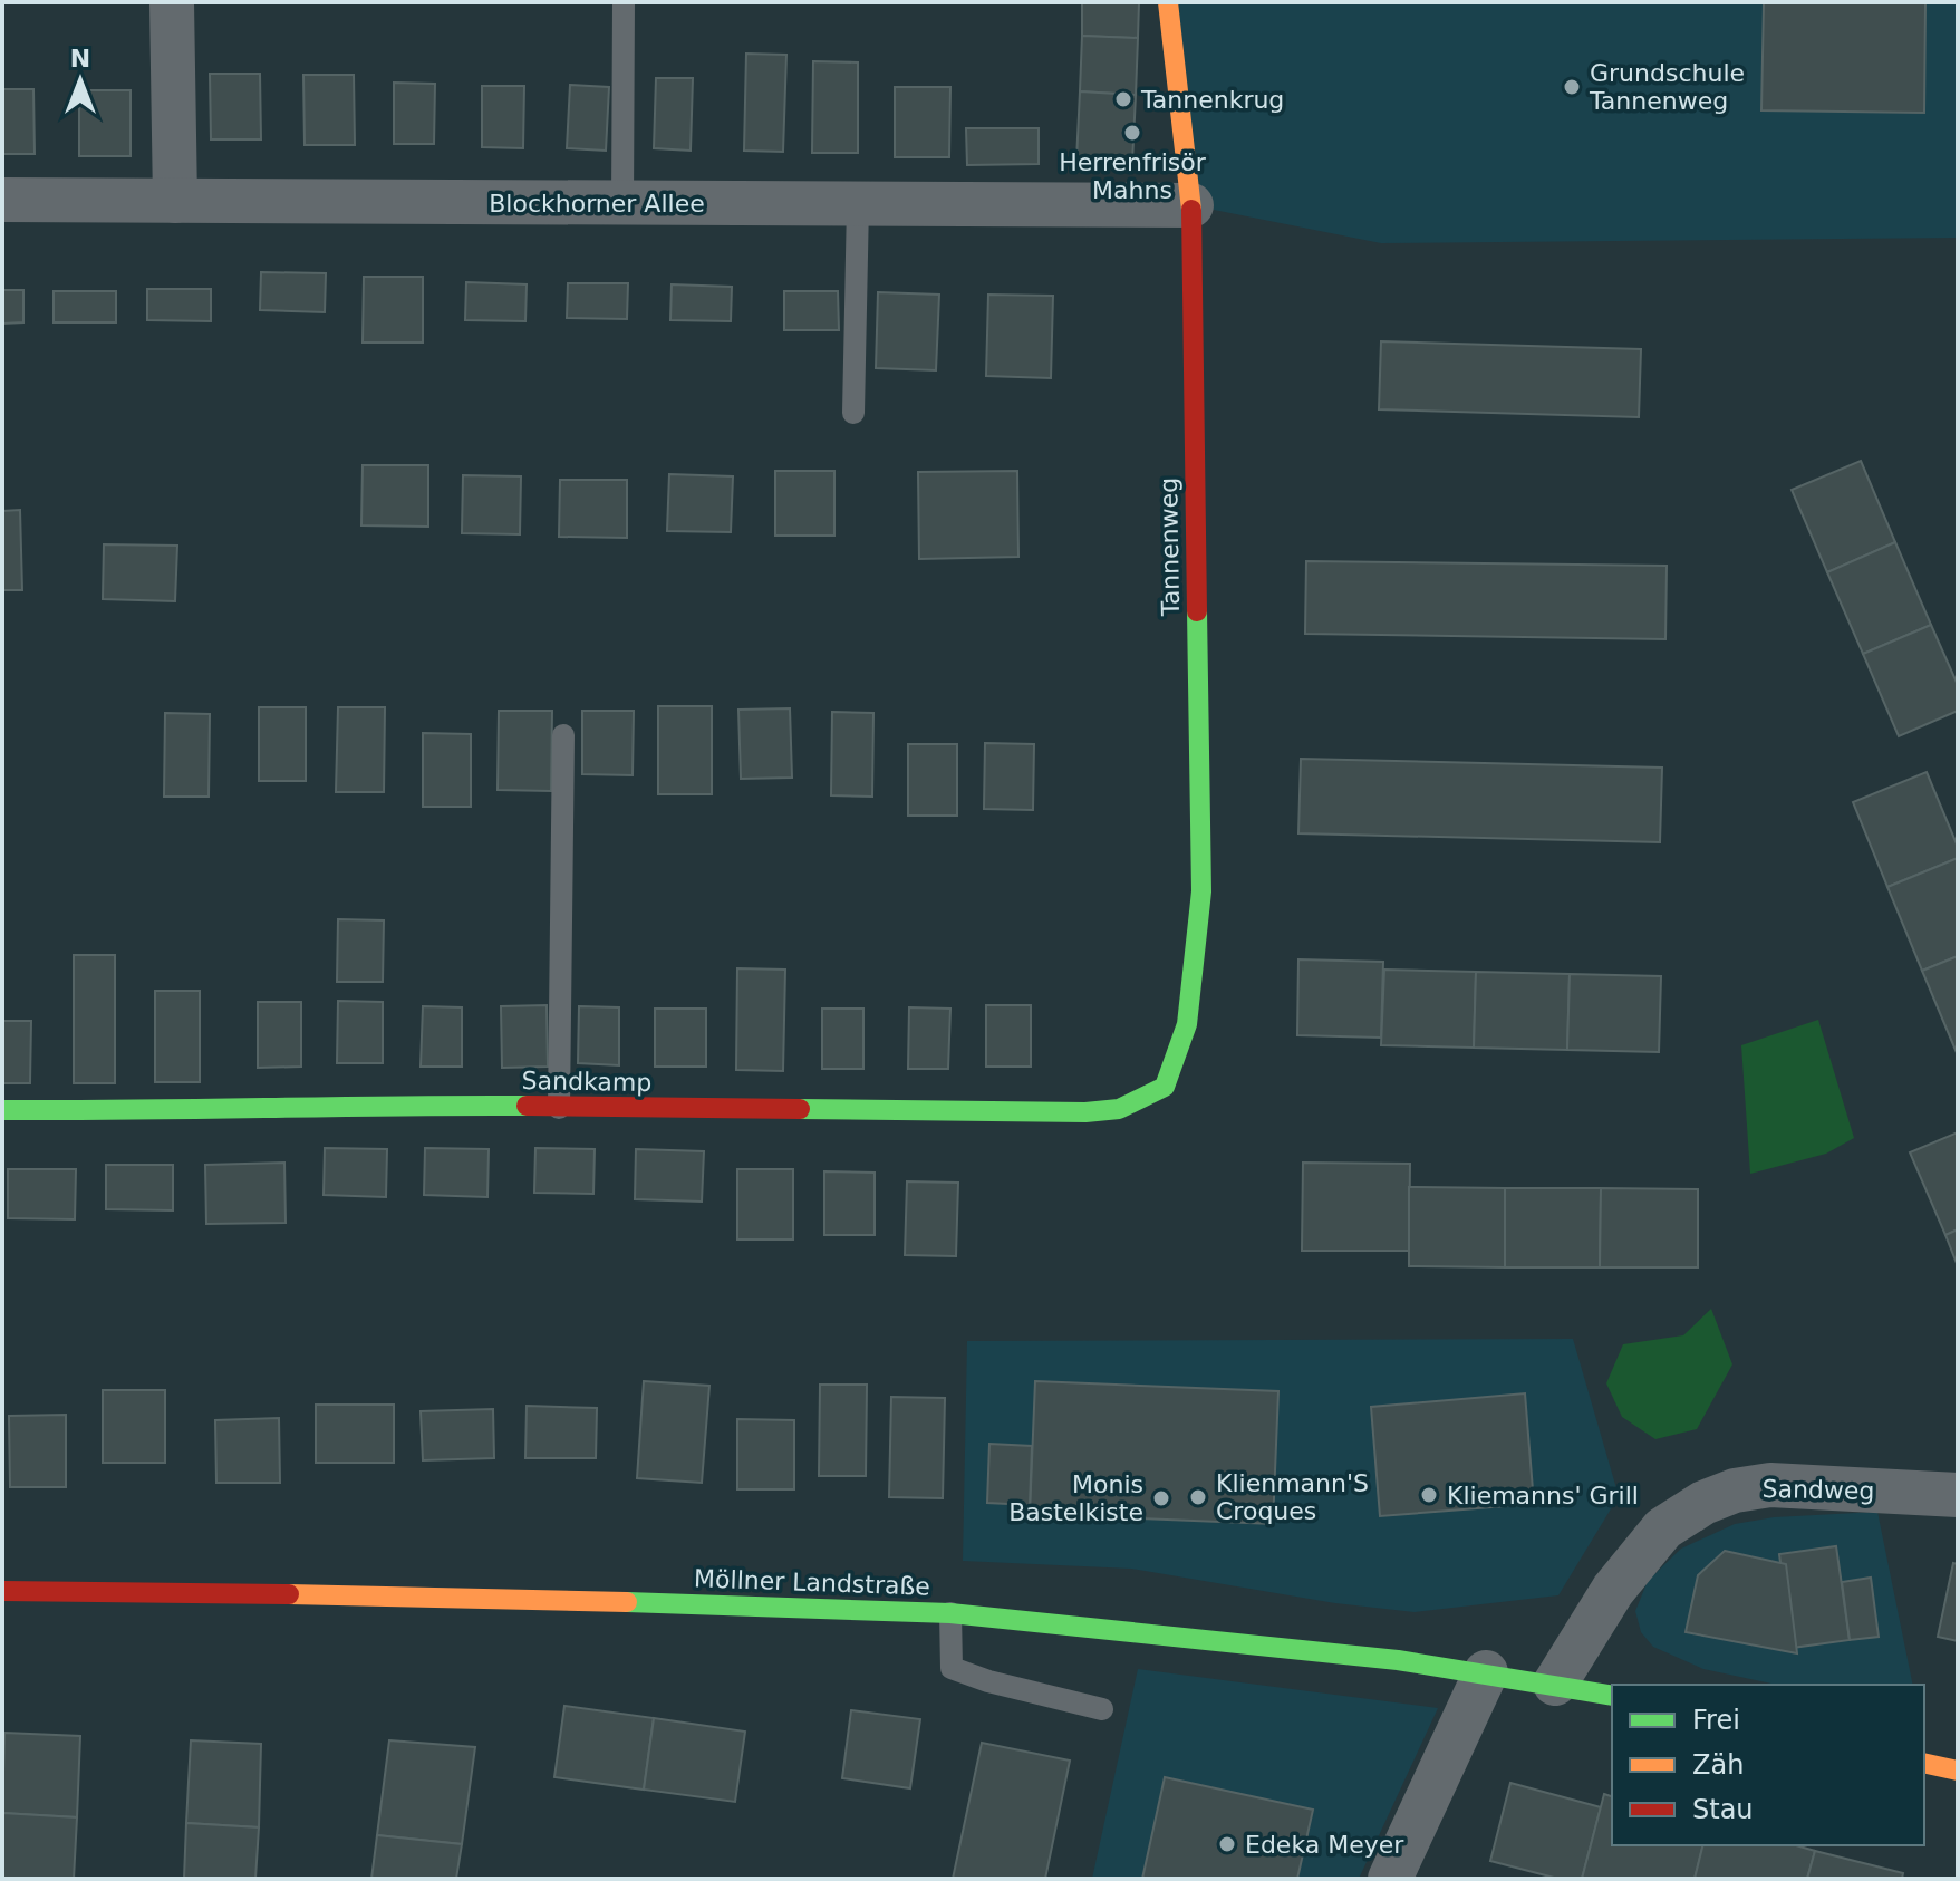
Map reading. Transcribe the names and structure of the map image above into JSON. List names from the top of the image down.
{
  "streets": {
    "street": [
      "Blockhorner Allee",
      "Tannenweg",
      "Sandkamp",
      "Sandweg",
      "Möllner Landstraße"
    ]
  },
  "crossings": [
    ["Blockhorner Allee", "Tannenweg"],
    ["Tannenweg", "Sandkamp"],
    ["Sandweg", "Möllner Landstraße"]
  ],
  "places": [
    "Grundschule Tannenweg",
    "Tannenkrug",
    "Herrenfrisör Mahns",
    "Kliemanns' Grill",
    "Klienmann'S Croques",
    "Monis Bastelkiste",
    "Edeka Meyer"
  ],
  "legend": ["Frei", "Zäh", "Stau"],
  "north": "top"
}
